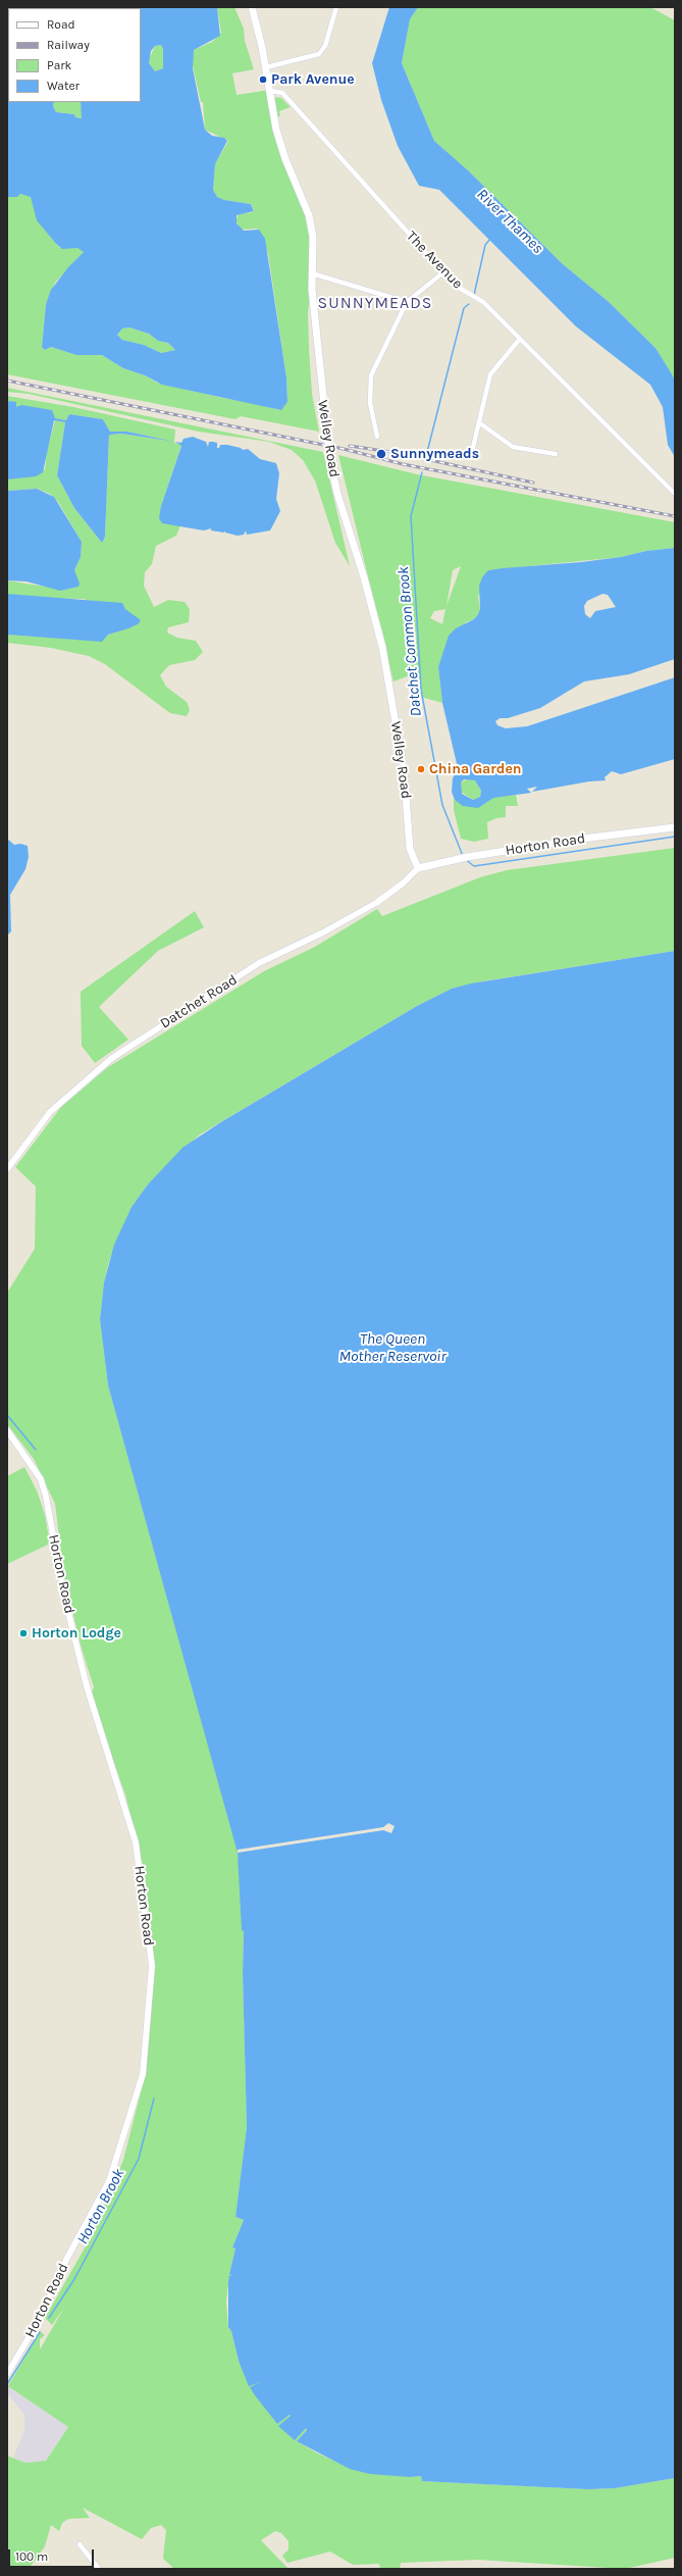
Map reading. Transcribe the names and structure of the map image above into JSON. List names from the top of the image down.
{
  "streets": {
    "main road": ["Welley Road", "Horton Road"],
    "street": ["The Avenue", "Datchet Road"]
  },
  "crossings": [
    ["The Avenue", "Welley Road"],
    ["Welley Road", "Horton Road"],
    ["Welley Road", "Datchet Road"],
    ["Horton Road", "Datchet Road"]
  ],
  "districts": ["SUNNYMEADS"],
  "water": [
    "River Thames",
    "Datchet Common Brook",
    "The Queen Mother Reservoir",
    "Horton Brook"
  ],
  "places": [
    "Park Avenue",
    "Sunnymeads",
    "China Garden",
    "Horton Lodge"
  ],
  "legend": [
    "Road",
    "Railway",
    "Park",
    "Water"
  ],
  "scale_bar": "100 m"
}
